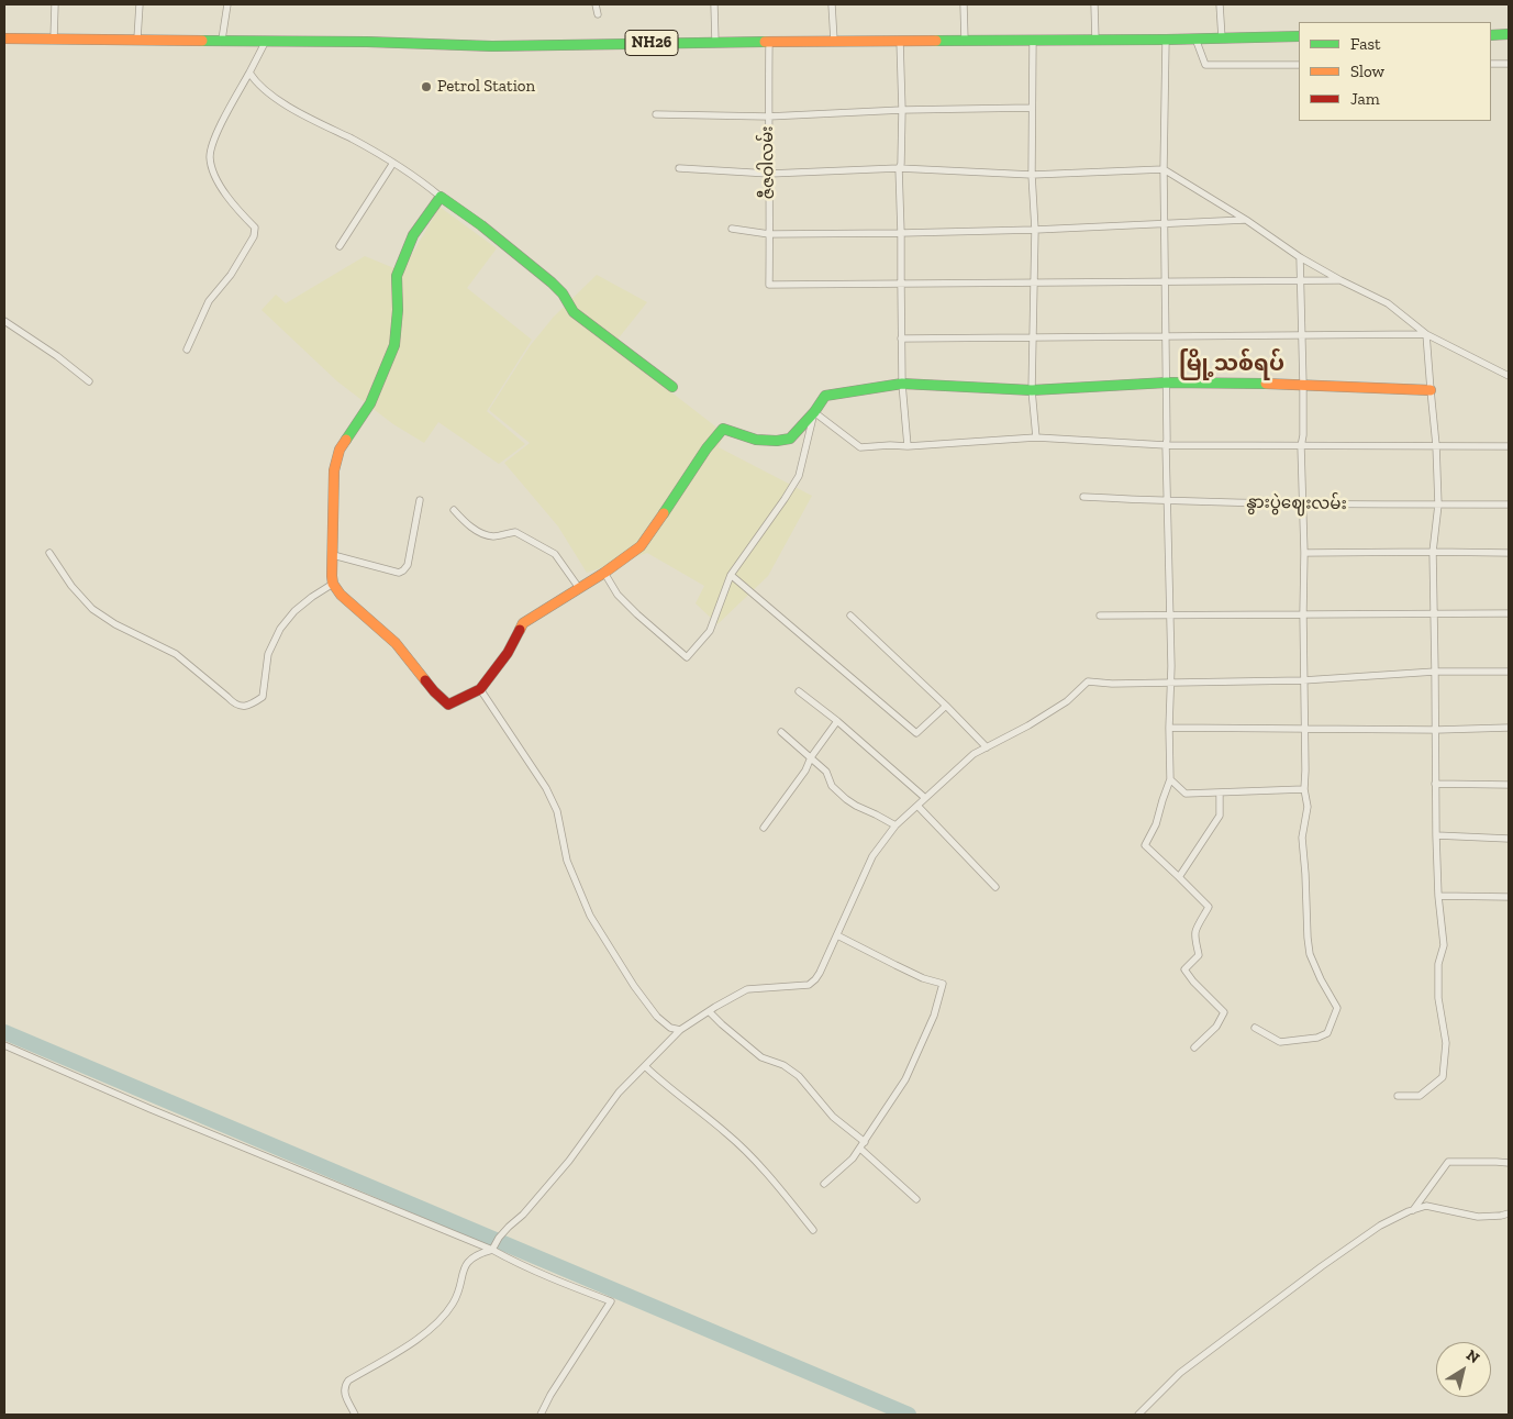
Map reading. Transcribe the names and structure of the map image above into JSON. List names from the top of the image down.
{
  "streets": {
    "main road": ["NH26"],
    "street": ["ဇီဇဝါလမ်း", "နွားပွဲဈေးလမ်း"]
  },
  "crossings": [
    ["NH26", "ဇီဇဝါလမ်း"]
  ],
  "districts": ["မြို့သစ်ရပ်"],
  "places": ["Petrol Station"],
  "legend": ["Fast", "Slow", "Jam"],
  "north": "top right"
}
